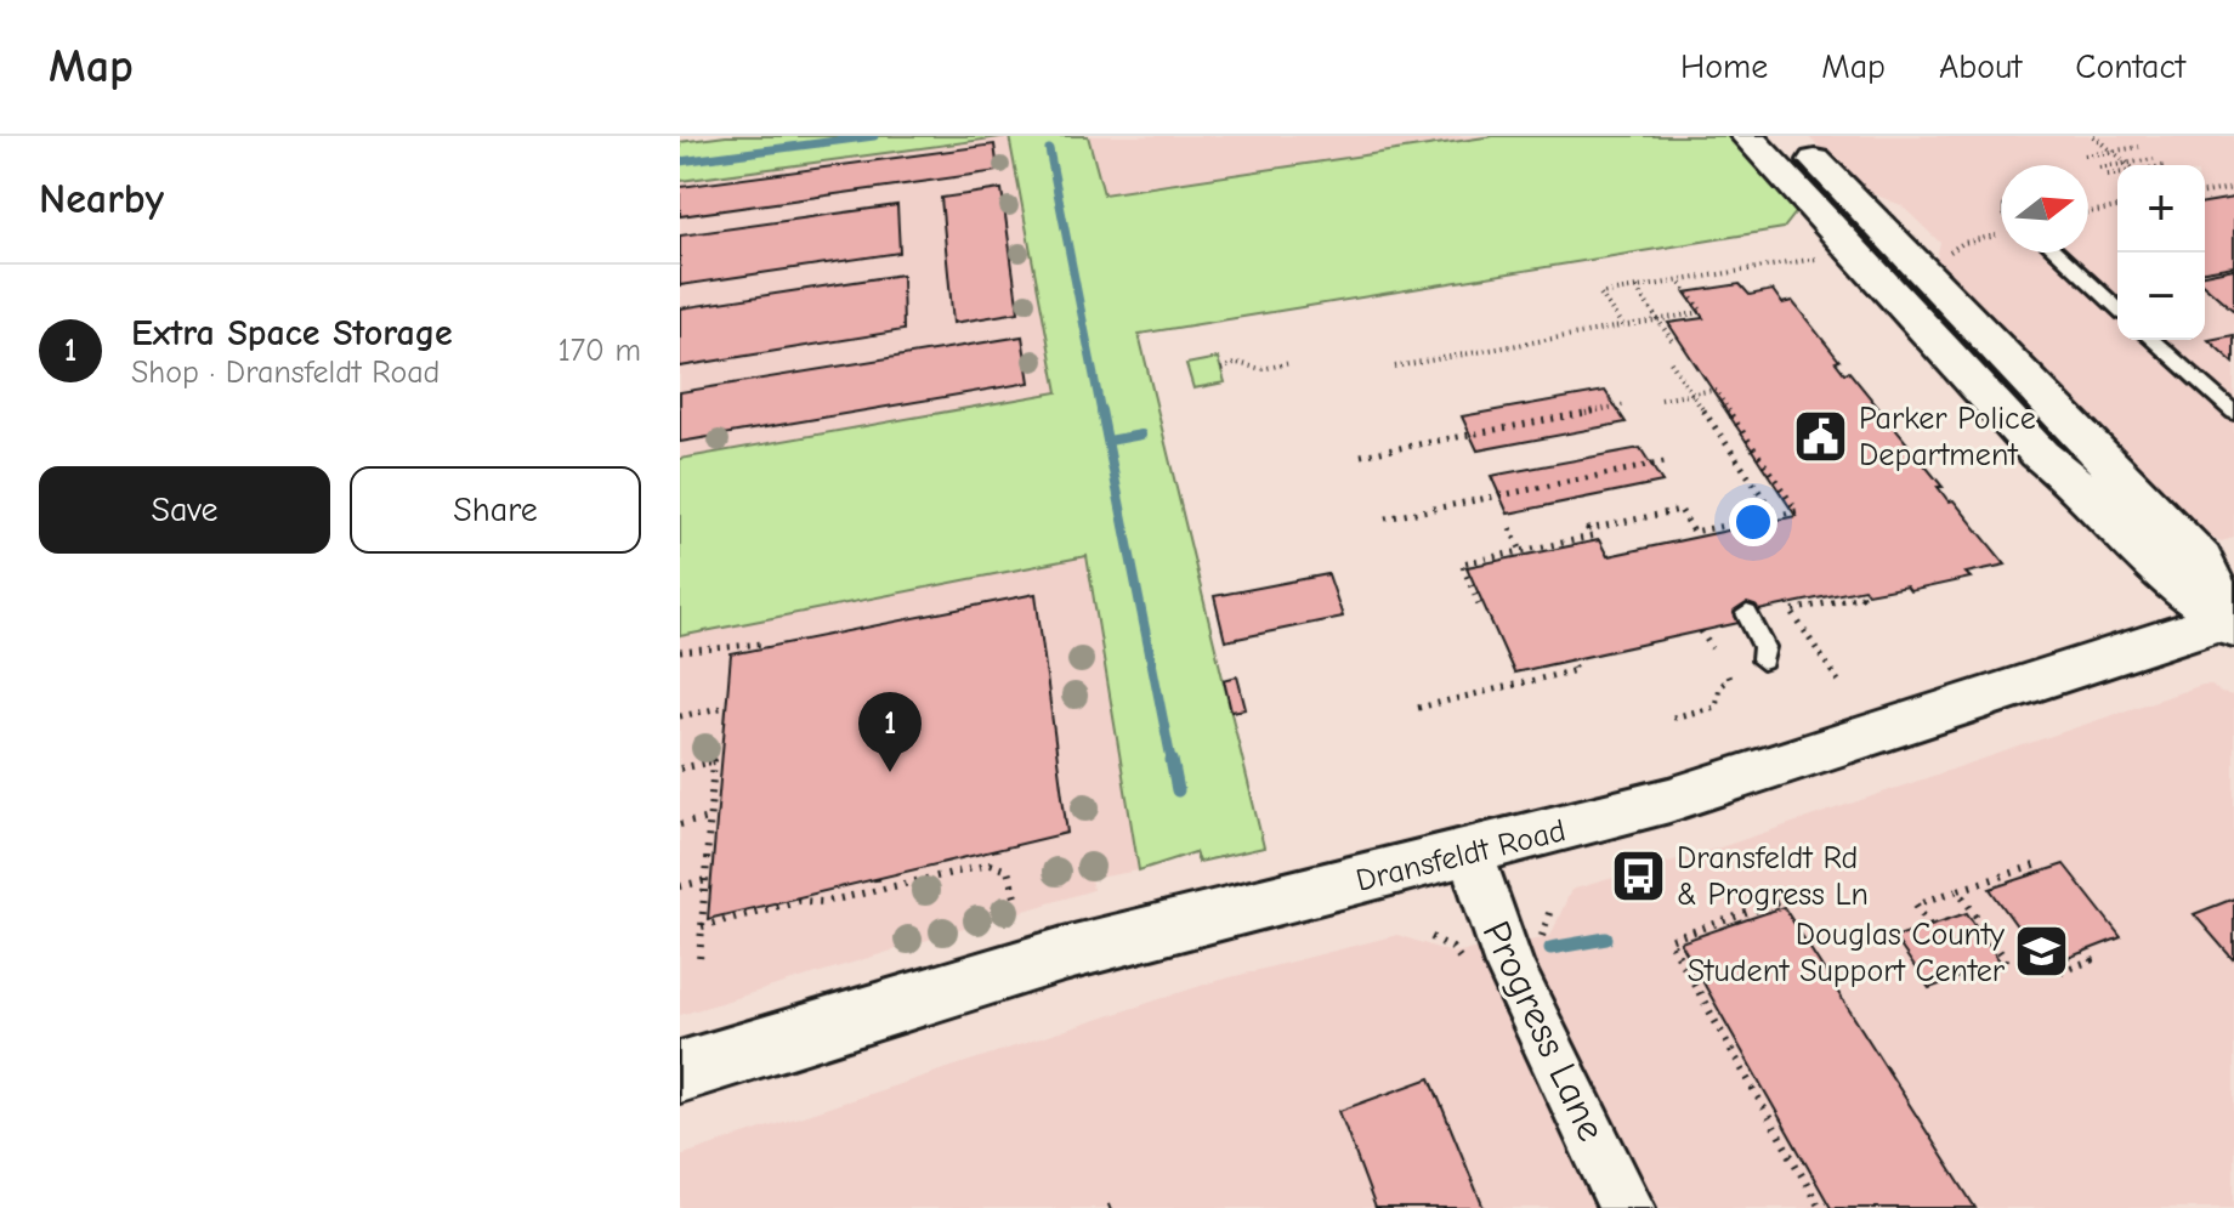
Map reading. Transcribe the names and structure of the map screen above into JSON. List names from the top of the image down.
{
  "streets": {
    "street": ["Dransfeldt Road", "Progress Lane"]
  },
  "crossings": [
    ["Dransfeldt Road", "Progress Lane"]
  ],
  "places": {
    "public building": ["Parker Police Department"],
    "bus stop": ["Dransfeldt Rd & Progress Ln"],
    "school or university": ["Douglas County Student Support Center"]
  },
  "north": "right",
  "page": {
    "header": "Map",
    "nav": [
      "Home",
      "Map",
      "About",
      "Contact"
    ],
    "heading": "Nearby",
    "map_buttons": ["+", "−"],
    "list": [
      {
        "mark": "1",
        "name": "Extra Space Storage",
        "note": "Shop · Dransfeldt Road",
        "value": "170 m"
      }
    ],
    "buttons": ["Save", "Share"],
    "pins": "1"
  }
}
